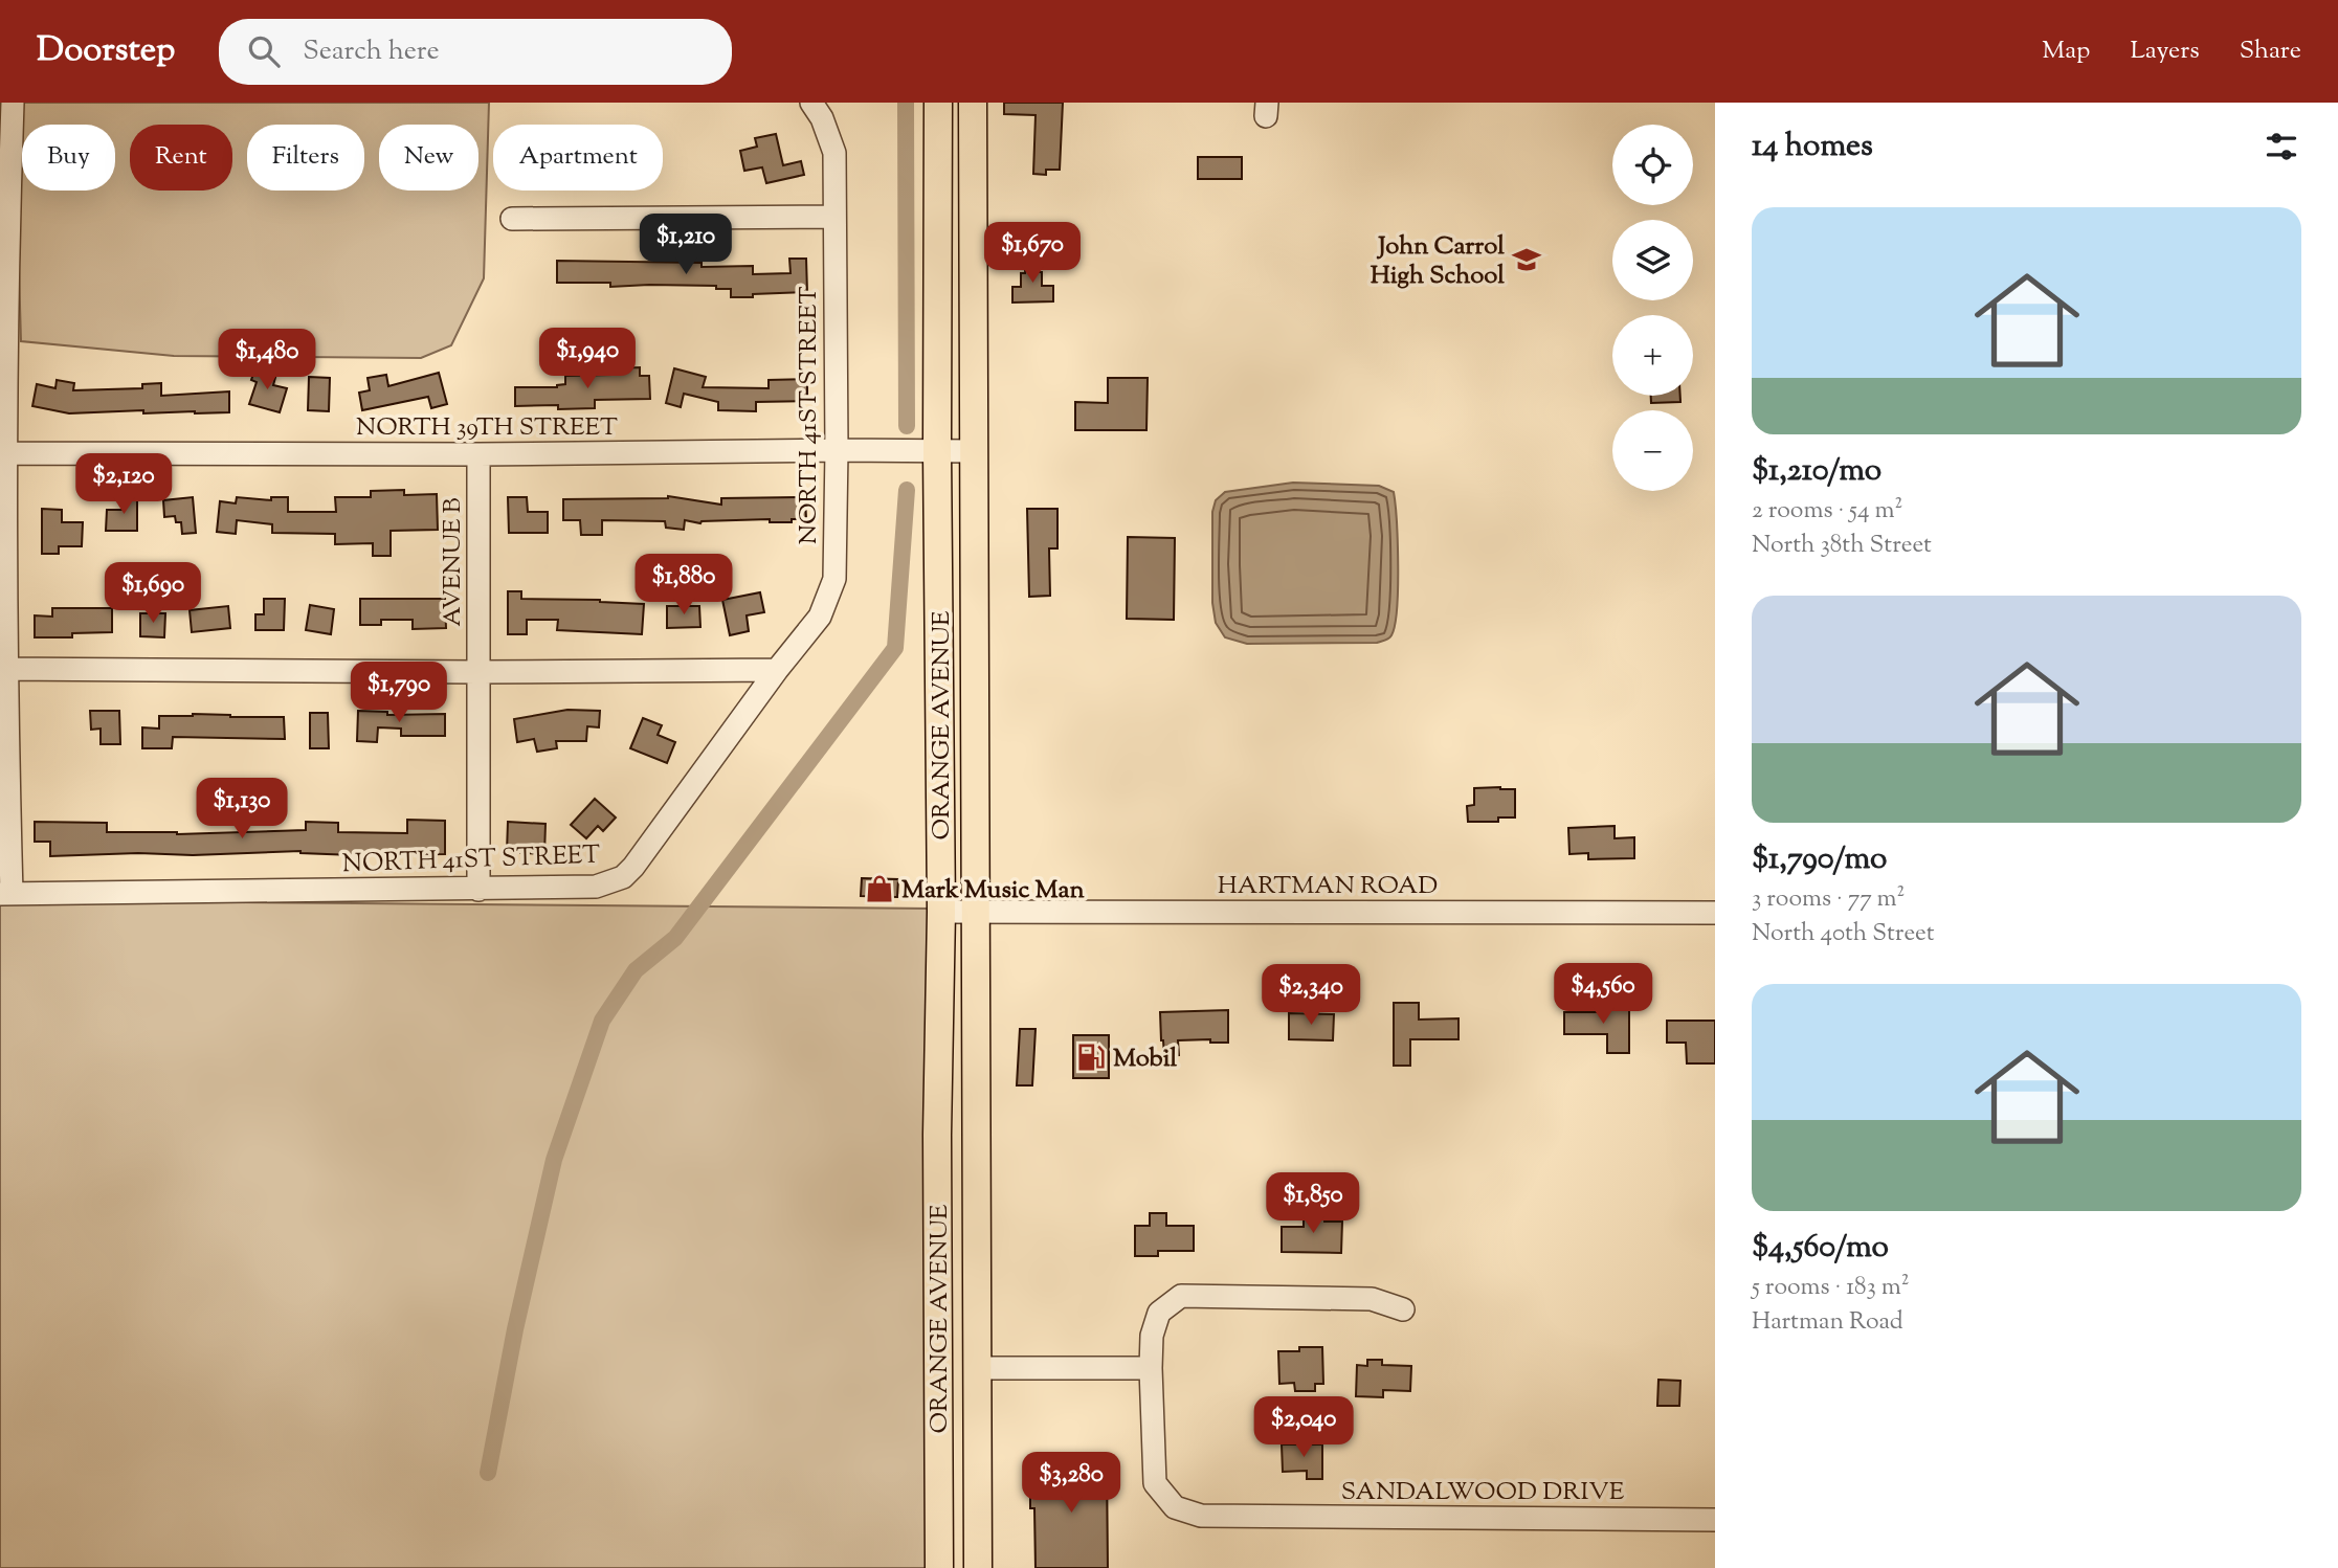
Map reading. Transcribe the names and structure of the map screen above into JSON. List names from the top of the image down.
{
  "streets": {
    "main road": ["ORANGE AVENUE"],
    "street": [
      "NORTH 41ST STREET",
      "NORTH 39TH STREET",
      "AVENUE B",
      "HARTMAN ROAD",
      "SANDALWOOD DRIVE"
    ]
  },
  "crossings": [
    ["NORTH 41ST STREET", "NORTH 39TH STREET"],
    ["NORTH 41ST STREET", "AVENUE B"],
    ["NORTH 39TH STREET", "AVENUE B"],
    ["NORTH 39TH STREET", "ORANGE AVENUE"],
    ["ORANGE AVENUE", "HARTMAN ROAD"]
  ],
  "places": {
    "school or university": ["John Carrol High School"],
    "shop": ["Mark Music Man"],
    "fuel station": ["Mobil"]
  },
  "page": {
    "header": "Doorstep",
    "search": "Search here",
    "nav": ["Map", "Layers", "Share"],
    "heading": "14 homes",
    "map_buttons": ["+", "−"],
    "chip": [
      "Buy",
      "Rent",
      "Filters",
      "New",
      "Apartment"
    ],
    "list": [
      {
        "name": "$1,210/mo",
        "note": "2 rooms · 54 m² · North 38th Street"
      },
      {
        "name": "$1,790/mo",
        "note": "3 rooms · 77 m² · North 40th Street"
      },
      {
        "name": "$4,560/mo",
        "note": "5 rooms · 183 m² · Hartman Road"
      }
    ],
    "price": [
      "$1,210",
      "$1,670",
      "$1,940",
      "$1,480",
      "$2,120",
      "$1,880",
      "$1,690",
      "$1,790",
      "$1,130",
      "$4,560",
      "$2,340",
      "$1,850",
      "$2,040",
      "$3,280"
    ]
  }
}
